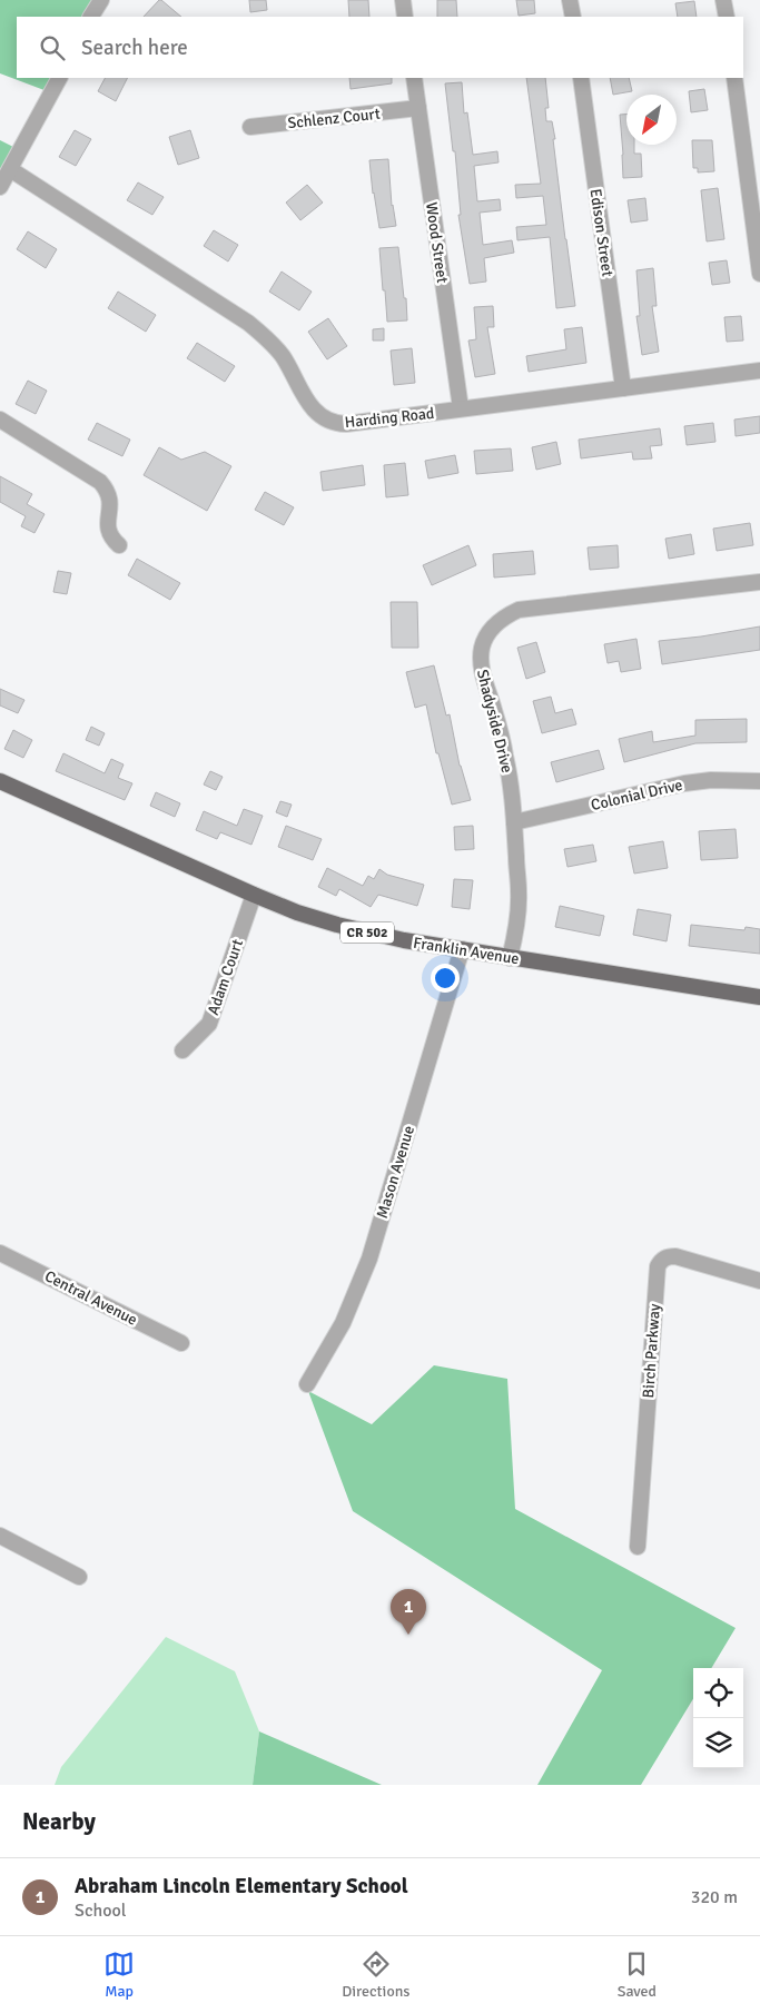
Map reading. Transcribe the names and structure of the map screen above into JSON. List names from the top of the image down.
{
  "streets": {
    "main road": ["CR 502", "Franklin Avenue"],
    "street": [
      "Schlenz Court",
      "Edison Street",
      "Wood Street",
      "Harding Road",
      "Shadyside Drive",
      "Colonial Drive",
      "Adam Court",
      "Mason Avenue",
      "Central Avenue",
      "Birch Parkway"
    ]
  },
  "crossings": [
    ["Schlenz Court", "Wood Street"],
    ["Edison Street", "Harding Road"],
    ["Wood Street", "Harding Road"],
    ["Shadyside Drive", "Colonial Drive"],
    ["Shadyside Drive", "Franklin Avenue"],
    ["Franklin Avenue", "Adam Court"],
    ["Franklin Avenue", "Mason Avenue"]
  ],
  "north": "bottom left",
  "page": {
    "search": "Search here",
    "pins": "1",
    "heading": "Nearby",
    "list": [
      {
        "mark": "1",
        "name": "Abraham Lincoln Elementary School",
        "note": "School",
        "value": "320 m"
      }
    ],
    "nav": ["Map", "Directions", "Saved"]
  }
}
